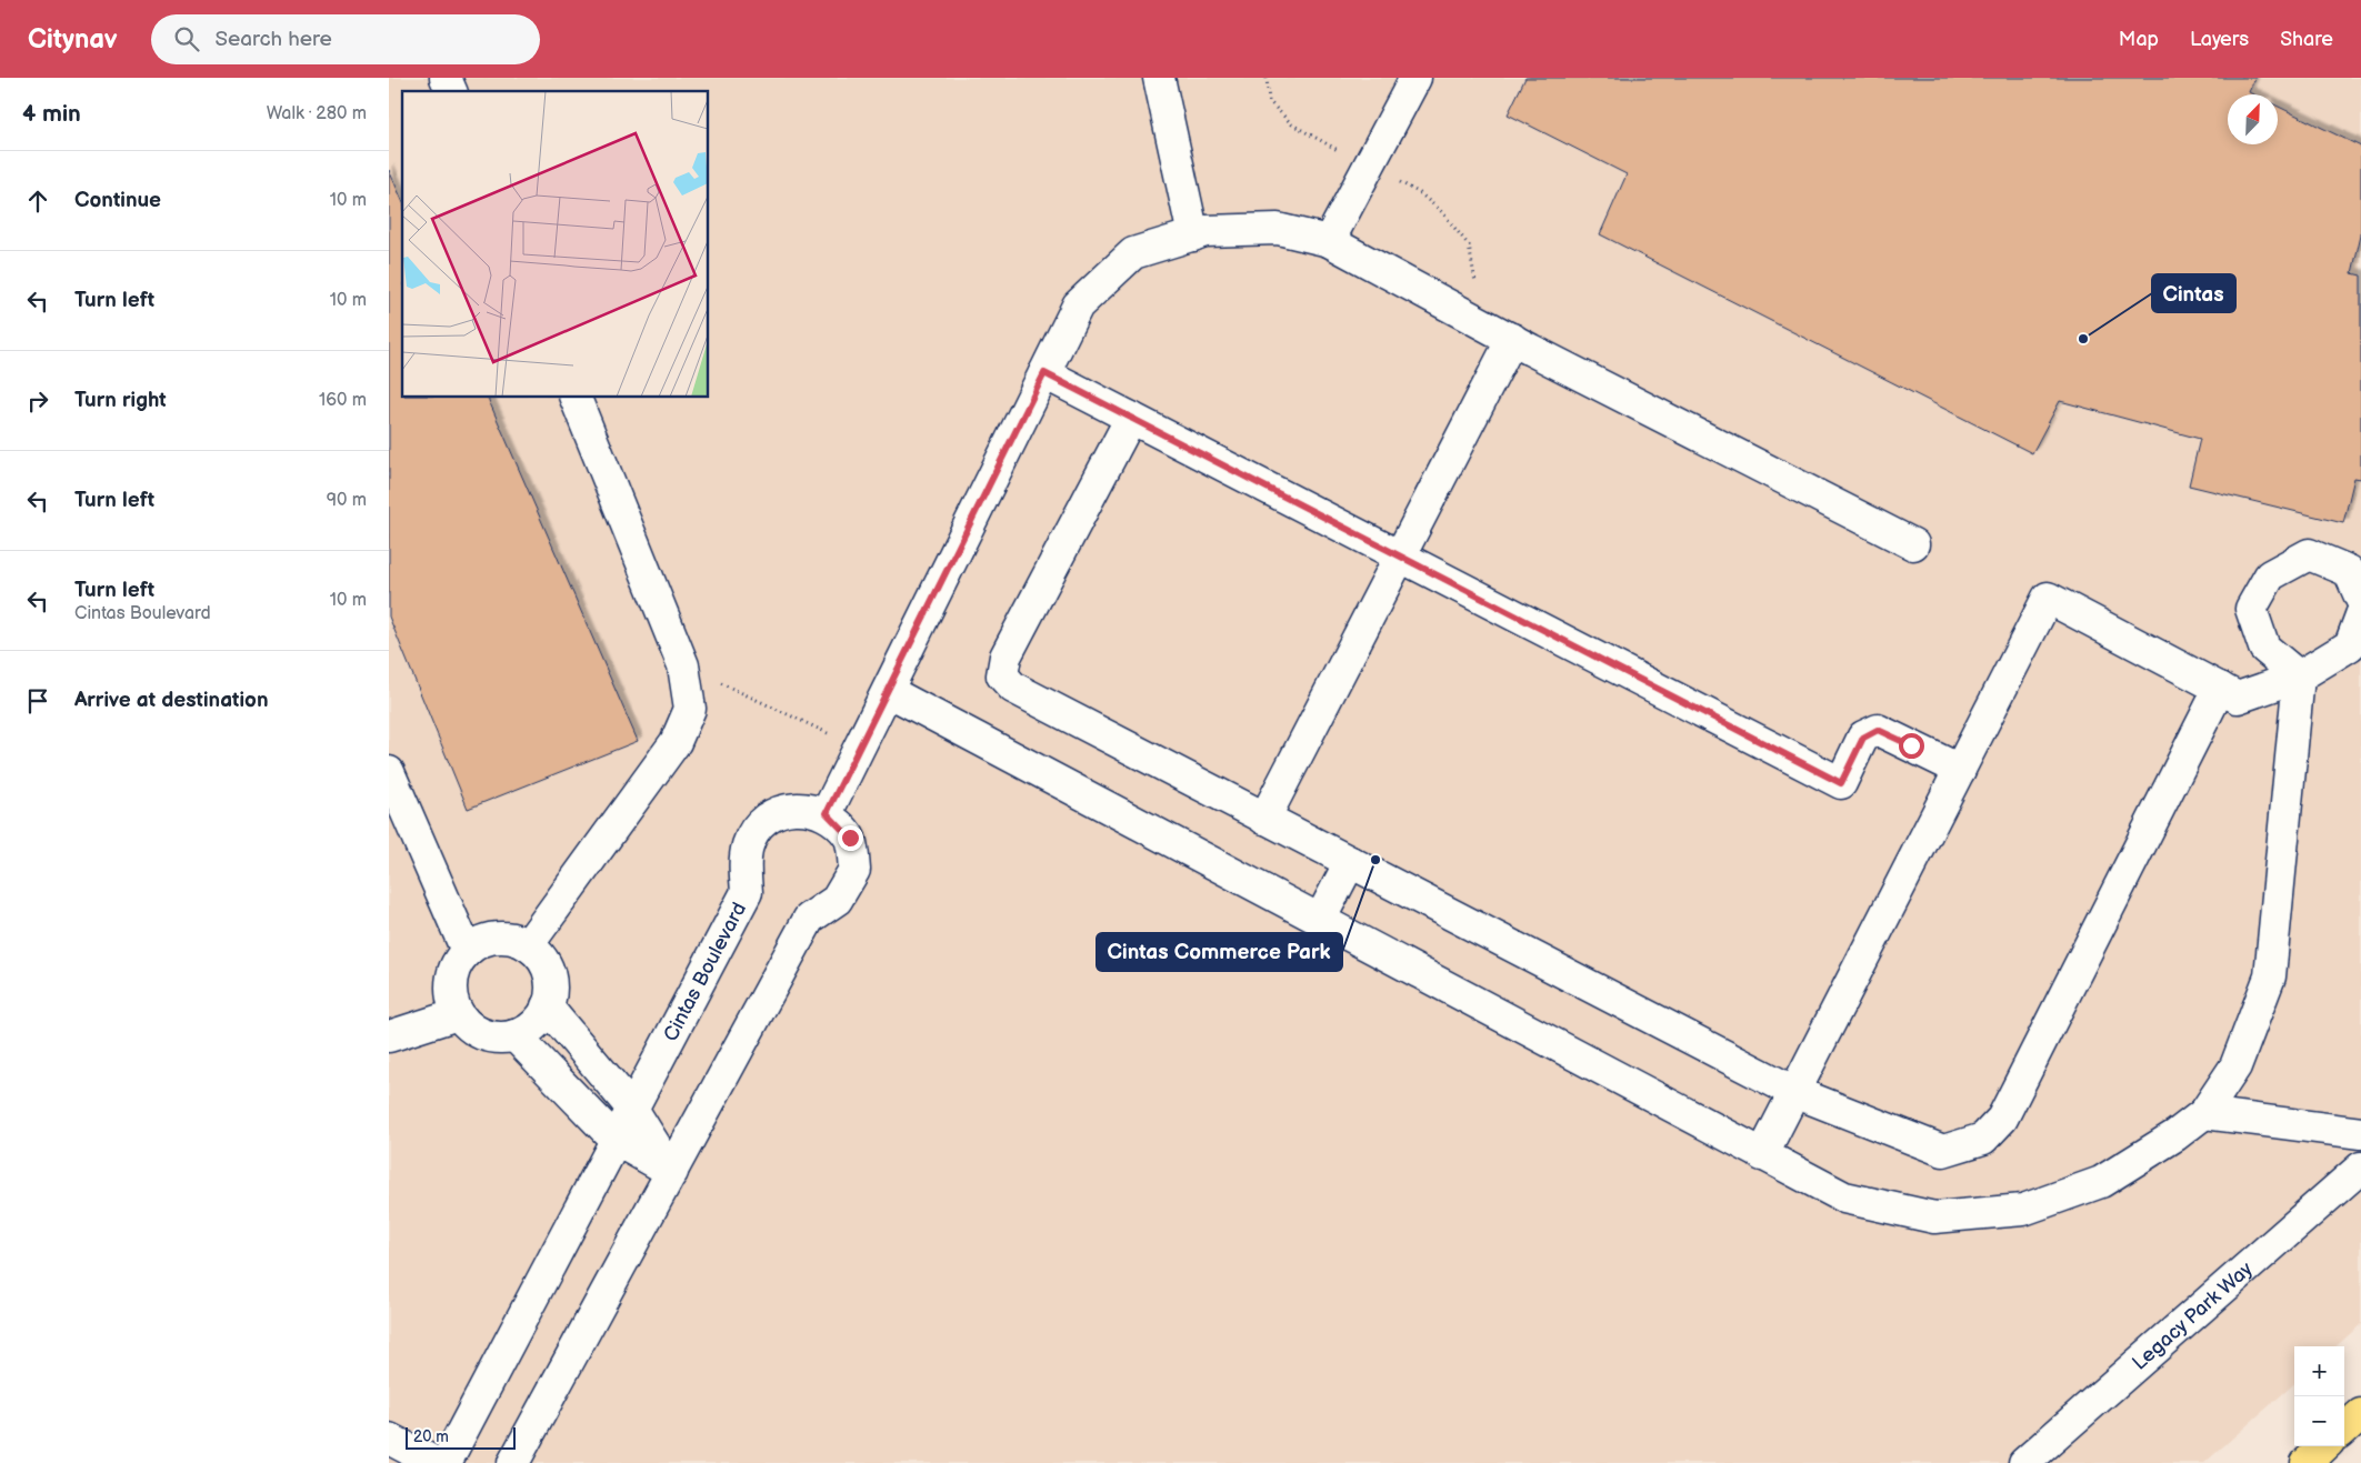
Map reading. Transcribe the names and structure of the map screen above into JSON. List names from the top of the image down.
{
  "streets": {
    "street": ["Cintas Boulevard", "Legacy Park Way"]
  },
  "places": ["Cintas", "Cintas Commerce Park"],
  "scale_bar": "20 m",
  "north": "top right",
  "page": {
    "header": "Citynav",
    "search": "Search here",
    "nav": ["Map", "Layers", "Share"],
    "heading": ["4 min", "Walk · 280 m"],
    "list": [
      ["Continue", "10 m"],
      ["Turn left", "10 m"],
      ["Turn right", "160 m"],
      ["Turn left", "90 m"],
      ["Turn left", "Cintas Boulevard", "10 m"],
      "Arrive at destination"
    ],
    "map_buttons": ["+", "−"],
    "scale": "20 m"
  }
}
